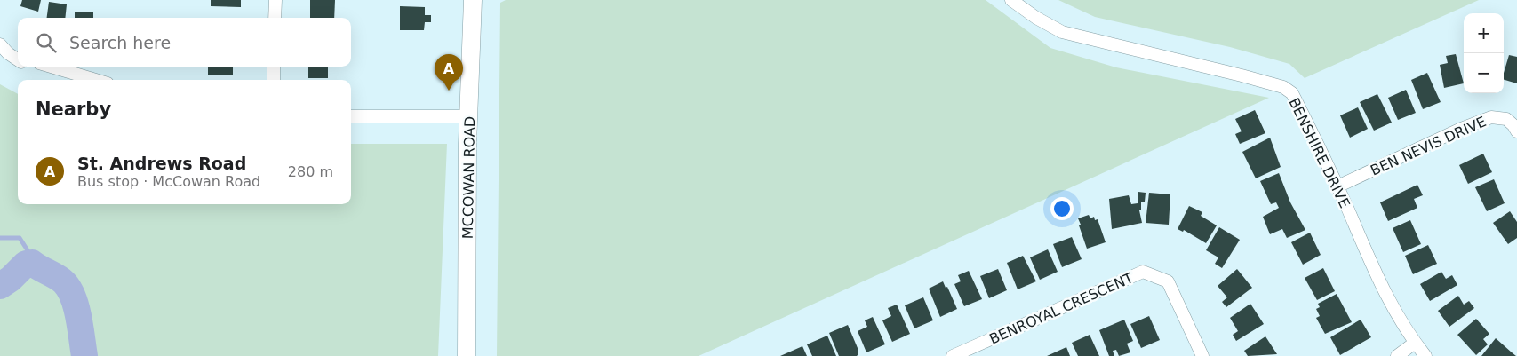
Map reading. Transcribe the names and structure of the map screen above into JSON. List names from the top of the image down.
{
  "streets": {
    "main road": ["MCCOWAN ROAD"],
    "street": ["BEN NEVIS DRIVE", "BENSHIRE DRIVE", "BENROYAL CRESCENT"]
  },
  "crossings": [
    ["BEN NEVIS DRIVE", "BENSHIRE DRIVE"]
  ],
  "page": {
    "map_buttons": ["+", "−"],
    "search": "Search here",
    "pins": "A",
    "heading": "Nearby",
    "list": [
      {
        "mark": "A",
        "name": "St. Andrews Road",
        "note": "Bus stop · McCowan Road",
        "value": "280 m"
      }
    ]
  }
}
